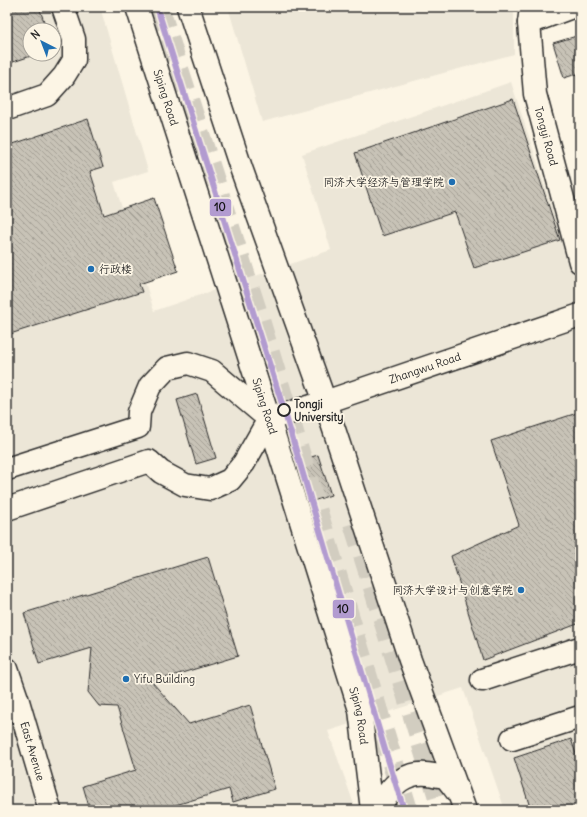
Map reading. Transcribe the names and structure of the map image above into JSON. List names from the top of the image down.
{
  "streets": {
    "main road": [
      "Siping Road",
      "Tongyi Road",
      "Zhangwu Road",
      "East Avenue"
    ]
  },
  "crossings": [
    ["Siping Road", "Zhangwu Road"]
  ],
  "places": [
    "同济大学经济与管理学院",
    "行政楼",
    "Tongji University",
    "同济大学设计与创意学院",
    "Yifu Building"
  ],
  "lines": ["transit line 10"],
  "north": "top left"
}
